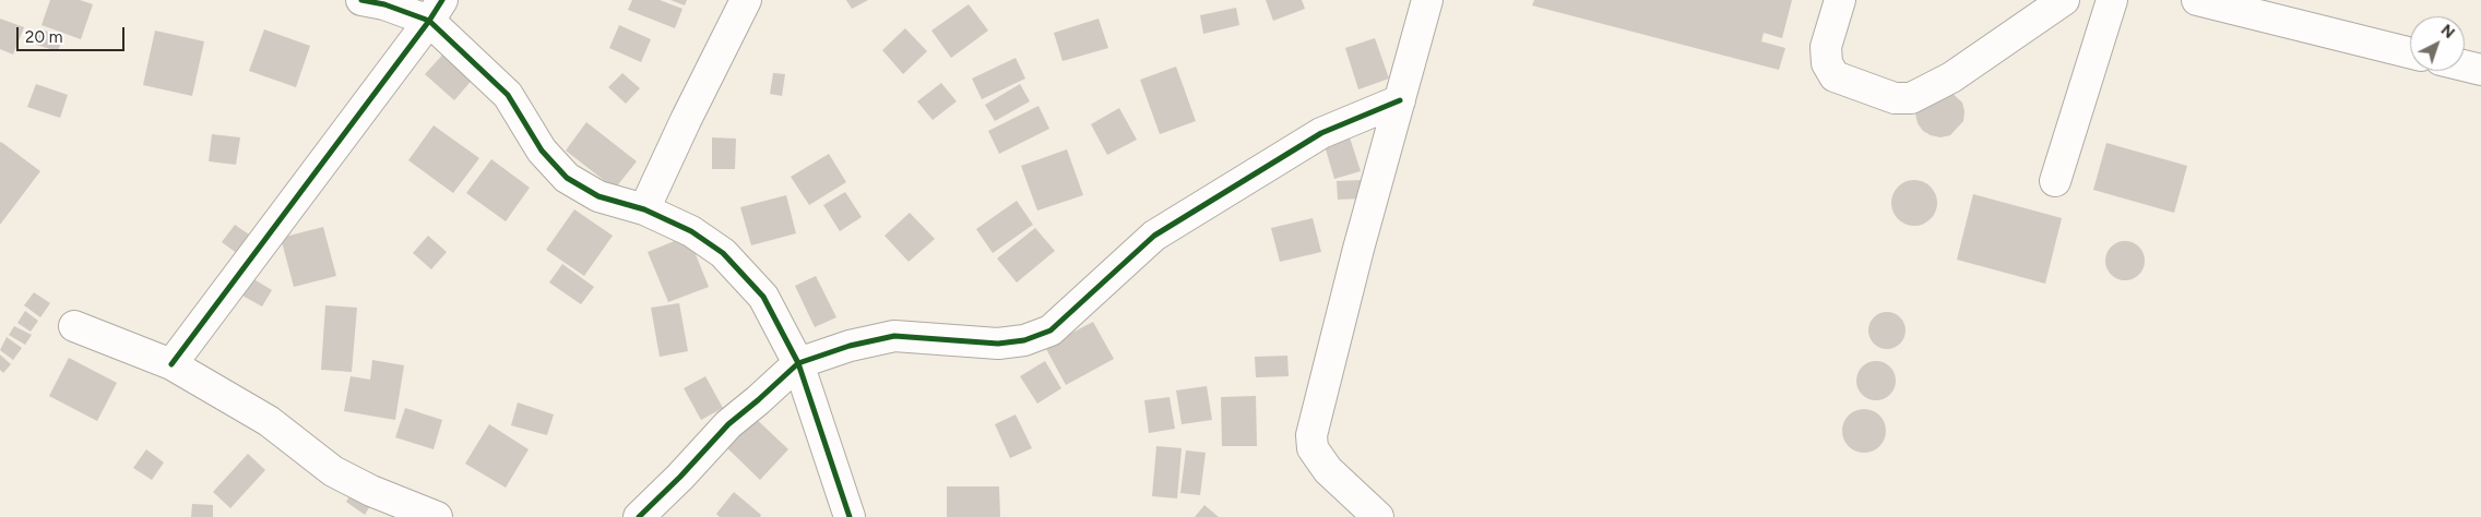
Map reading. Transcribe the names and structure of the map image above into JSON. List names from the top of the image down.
{
  "scale_bar": "20 m",
  "north": "top right"
}
